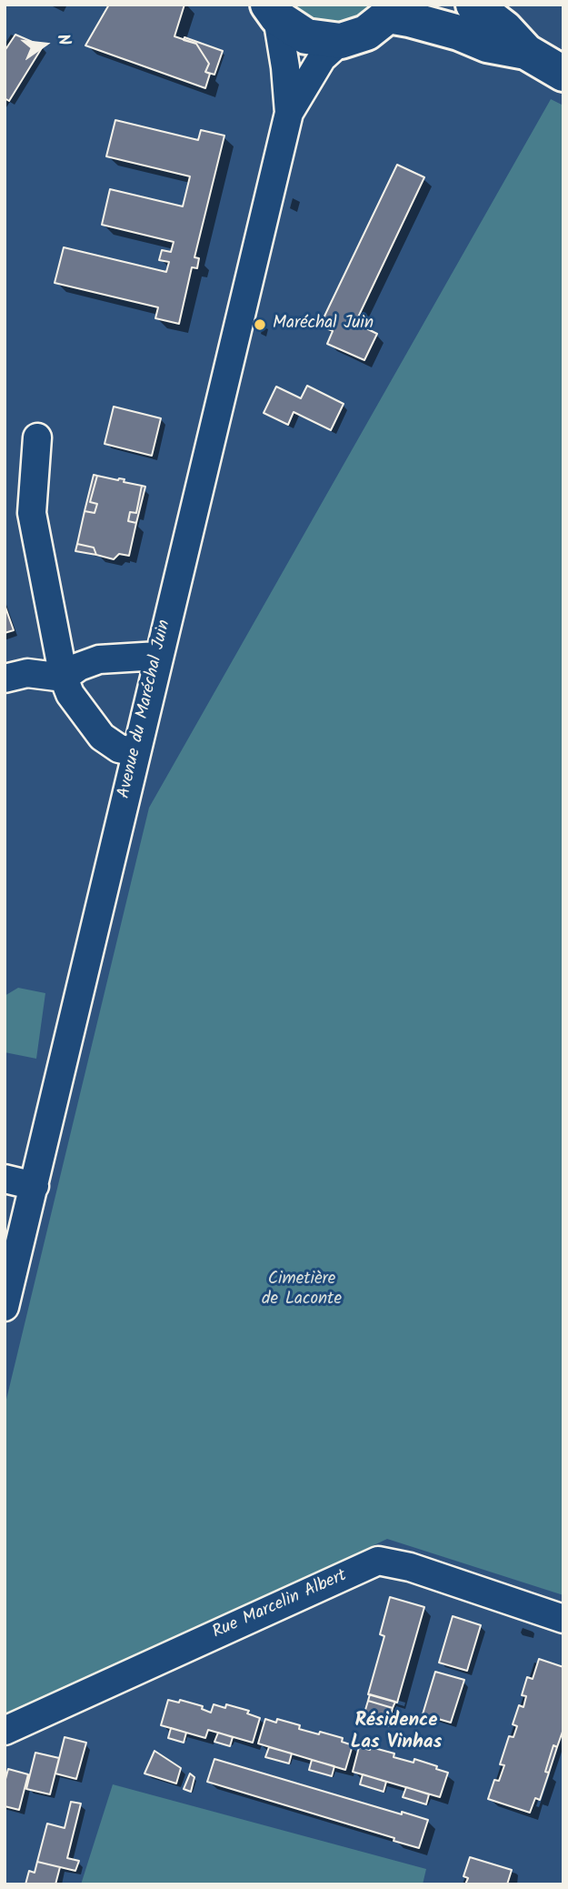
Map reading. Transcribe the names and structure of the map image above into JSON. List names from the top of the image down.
{
  "streets": {
    "street": ["Avenue du Maréchal Juin", "Rue Marcelin Albert"]
  },
  "districts": ["Résidence Las Vinhas"],
  "parks": ["Cimetière de Laconte"],
  "places": ["Maréchal Juin"],
  "north": "right"
}
